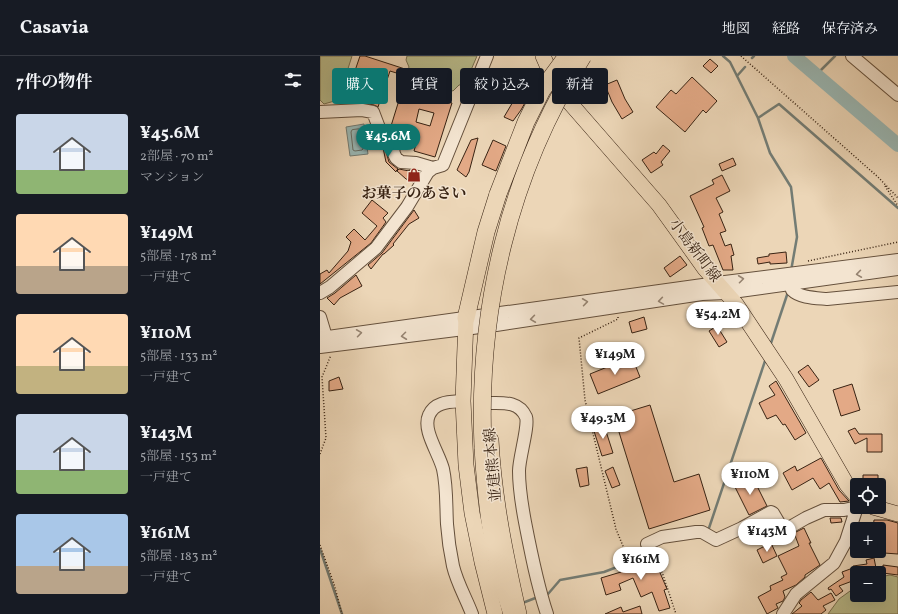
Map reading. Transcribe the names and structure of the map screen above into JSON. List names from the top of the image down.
{
  "streets": {
    "main road": ["小島新町線", "並建熊本線"]
  },
  "places": {
    "shop": ["お菓子のあさい"]
  },
  "page": {
    "header": "Casavia",
    "nav": ["地図", "経路", "保存済み"],
    "heading": "7件の物件",
    "chip": [
      "購入",
      "賃貸",
      "絞り込み",
      "新着"
    ],
    "list": [
      {
        "name": "¥45.6M",
        "note": "2部屋 · 70 m² · マンション"
      },
      {
        "name": "¥149M",
        "note": "5部屋 · 178 m² · 一戸建て"
      },
      {
        "name": "¥110M",
        "note": "5部屋 · 133 m² · 一戸建て"
      },
      {
        "name": "¥143M",
        "note": "5部屋 · 153 m² · 一戸建て"
      },
      {
        "name": "¥161M",
        "note": "5部屋 · 183 m² · 一戸建て"
      }
    ],
    "price": [
      "¥45.6M",
      "¥54.2M",
      "¥149M",
      "¥49.3M",
      "¥110M",
      "¥143M",
      "¥161M"
    ],
    "map_buttons": ["+", "−"]
  }
}
